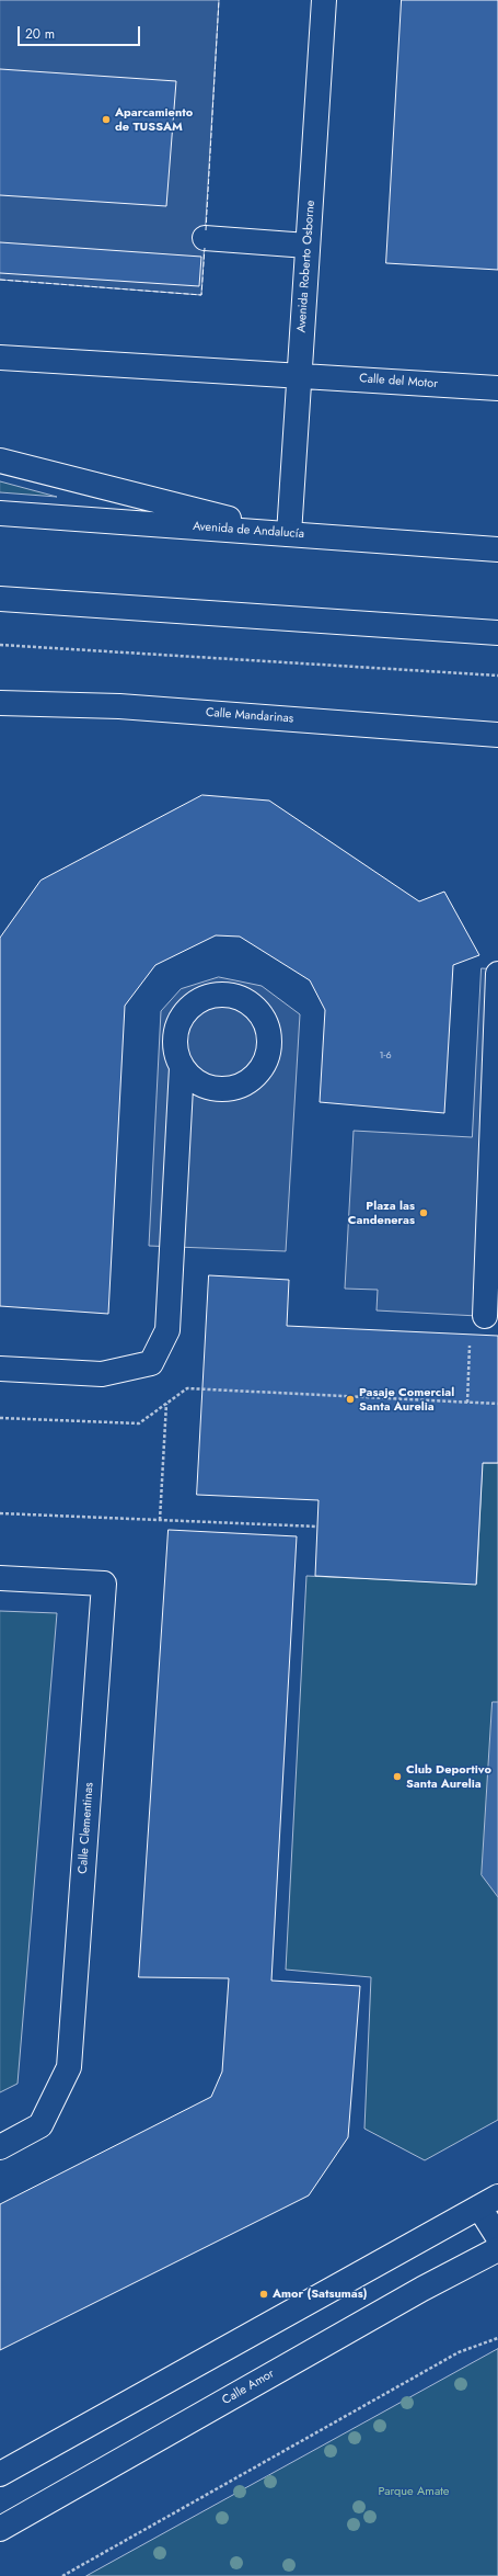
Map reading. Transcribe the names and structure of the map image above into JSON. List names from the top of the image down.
{
  "streets": {
    "main road": [
      "Avenida Roberto Osborne",
      "Calle del Motor",
      "Avenida de Andalucía",
      "Calle Mandarinas",
      "Calle Clementinas",
      "Calle Amor"
    ]
  },
  "crossings": [
    ["Avenida Roberto Osborne", "Calle del Motor"],
    ["Avenida Roberto Osborne", "Avenida de Andalucía"]
  ],
  "parks": ["Parque Amate"],
  "places": [
    "Aparcamiento de TUSSAM",
    "Plaza las Candeneras",
    "Pasaje Comercial Santa Aurelia",
    "Club Deportivo Santa Aurelia",
    "Amor (Satsumas)"
  ],
  "house_numbers": ["1-6"],
  "scale_bar": "20 m"
}
